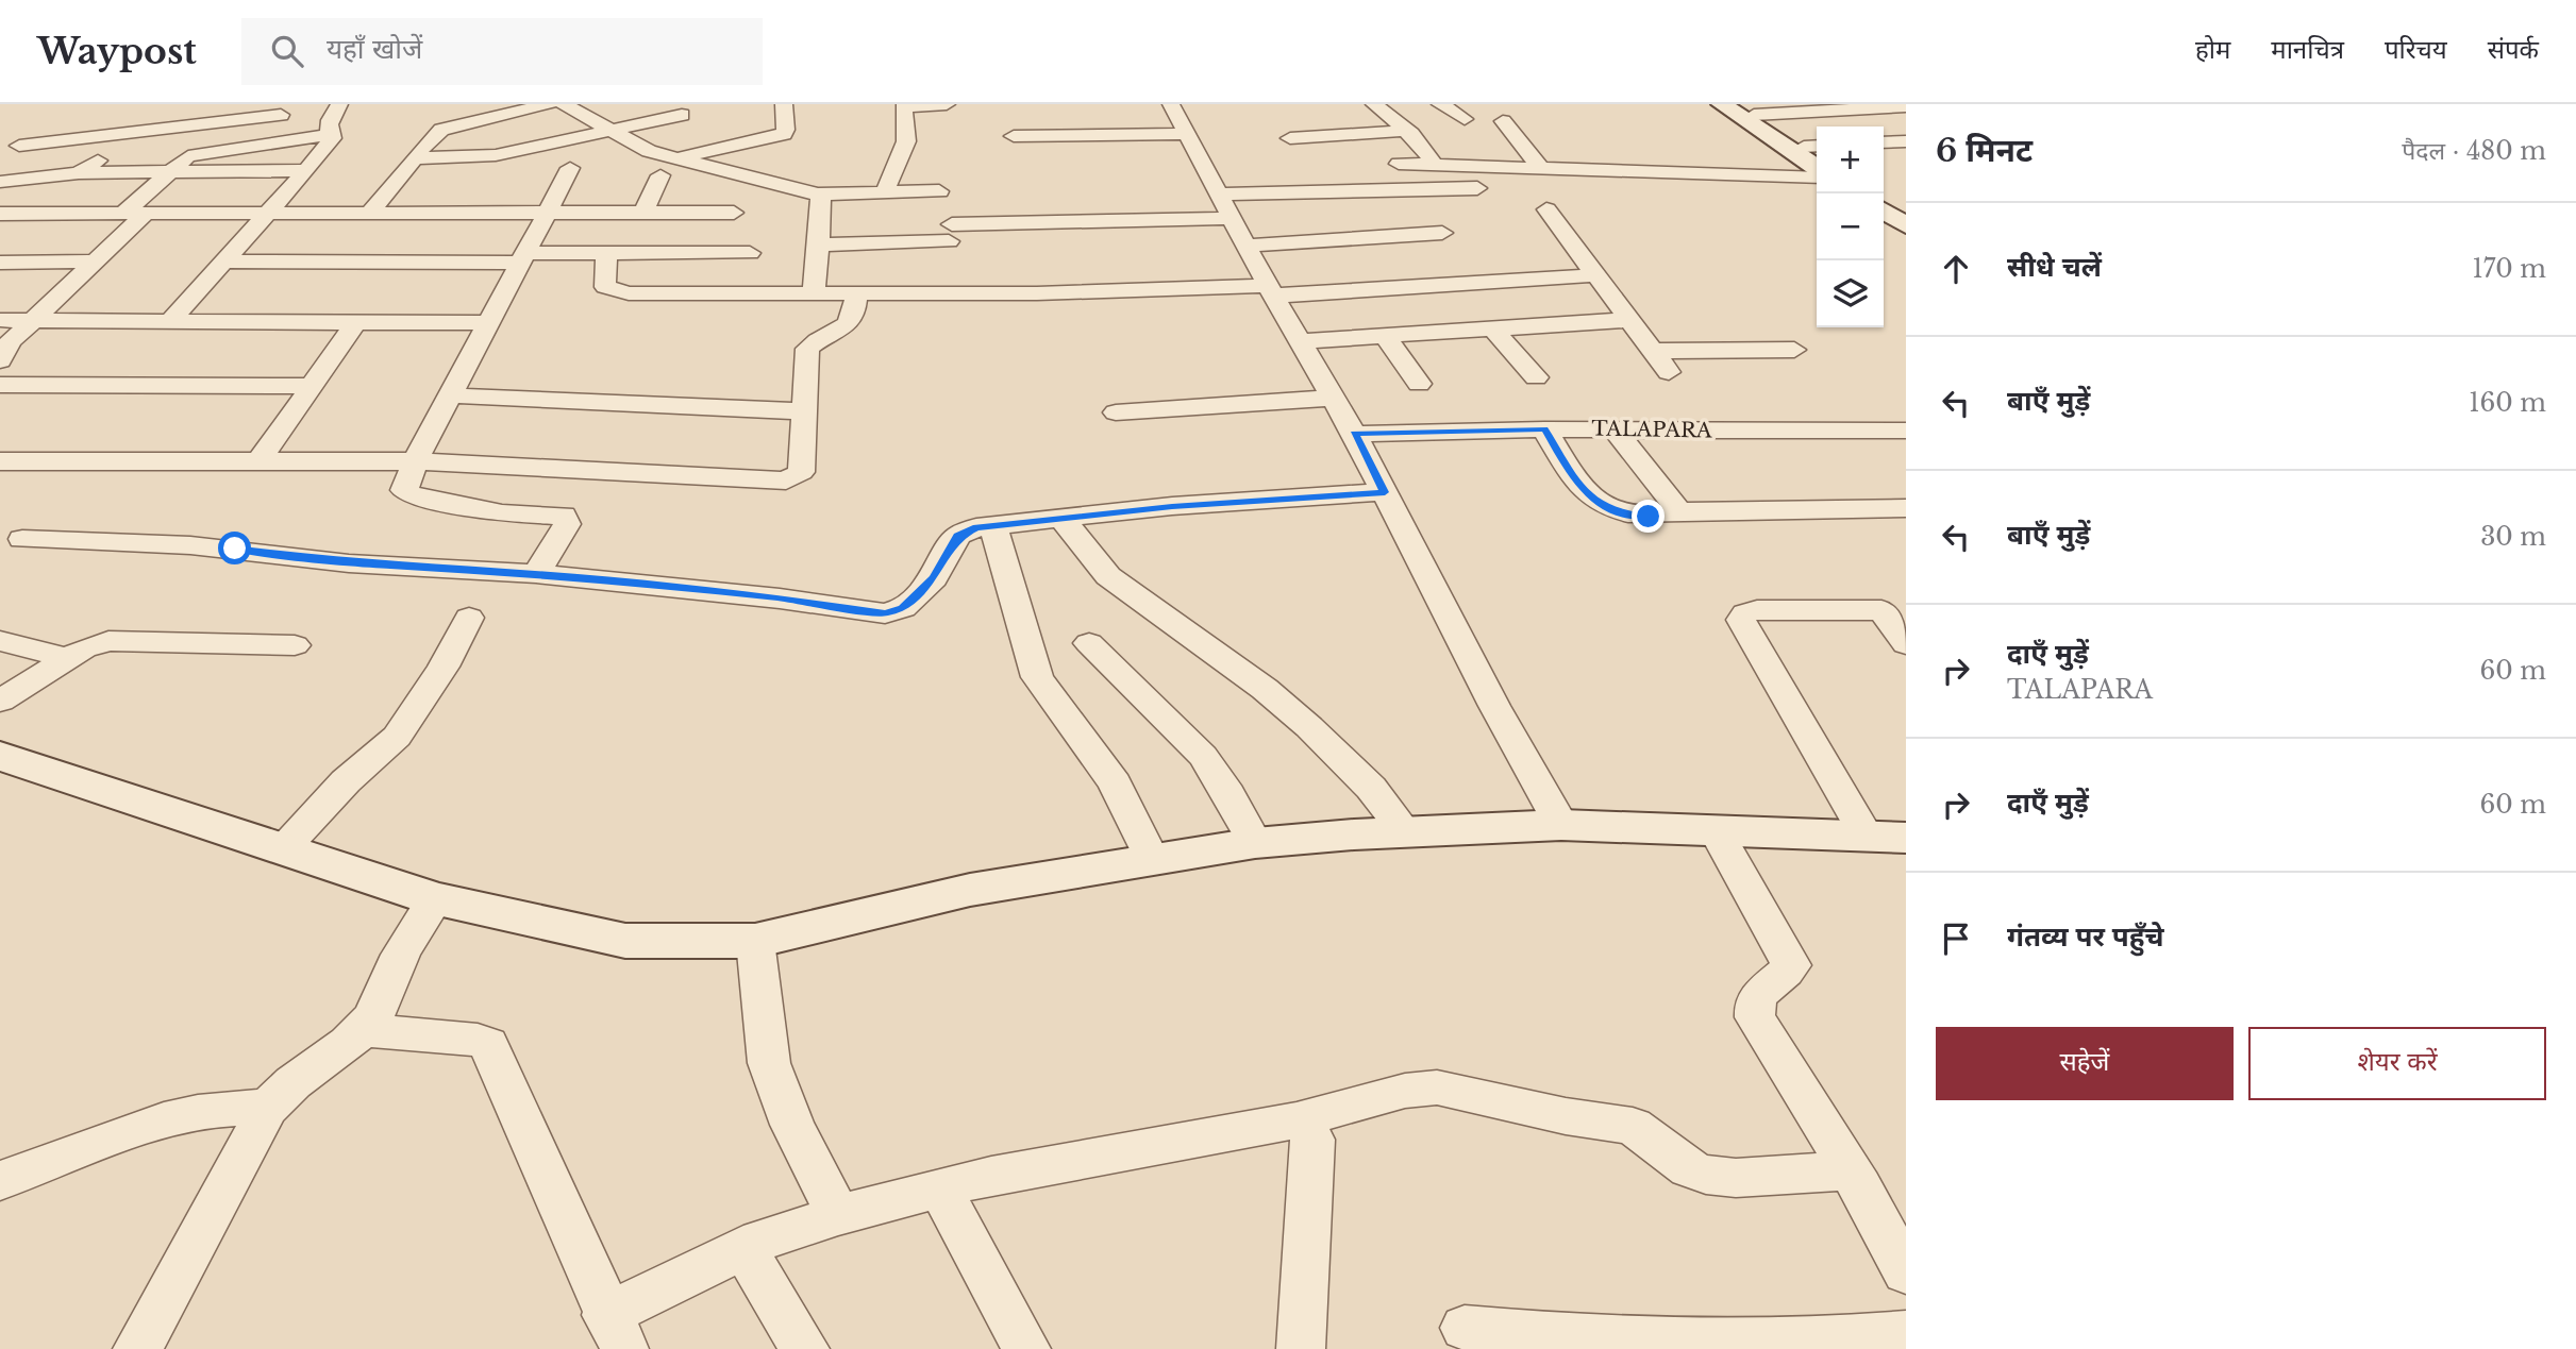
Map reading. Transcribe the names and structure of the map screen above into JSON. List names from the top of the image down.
{
  "streets": {
    "street": ["TALAPARA"]
  },
  "page": {
    "header": "Waypost",
    "search": "यहाँ खोजें",
    "nav": [
      "होम",
      "मानचित्र",
      "परिचय",
      "संपर्क"
    ],
    "heading": ["6 मिनट", "पैदल · 480 m"],
    "map_buttons": ["+", "−"],
    "list": [
      ["सीधे चलें", "170 m"],
      ["बाएँ मुड़ें", "160 m"],
      ["बाएँ मुड़ें", "30 m"],
      ["दाएँ मुड़ें", "TALAPARA", "60 m"],
      ["दाएँ मुड़ें", "60 m"],
      "गंतव्य पर पहुँचे"
    ],
    "buttons": ["सहेजें", "शेयर करें"]
  }
}
